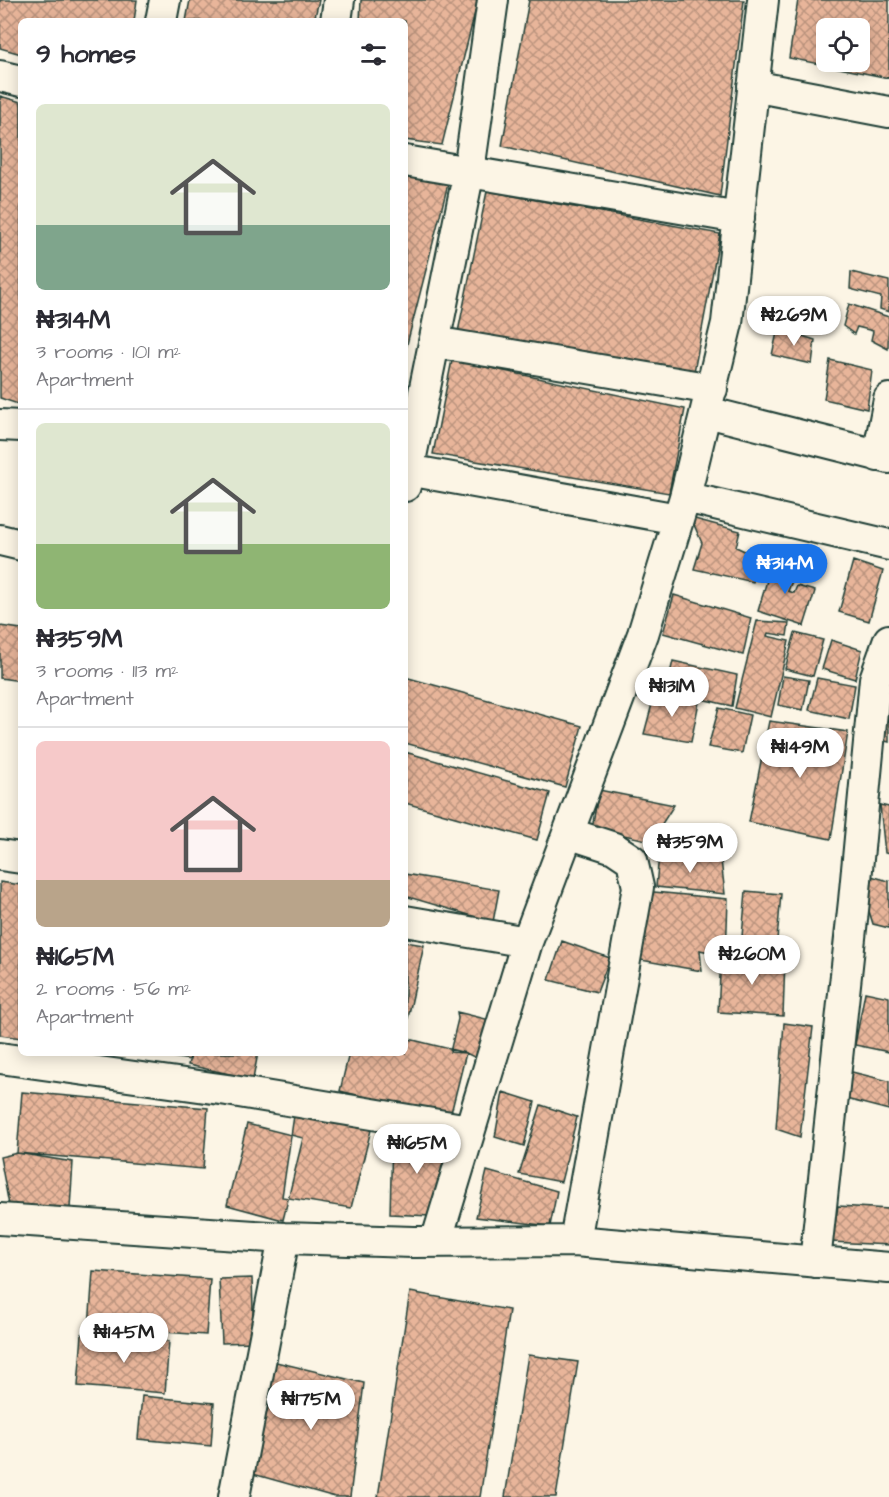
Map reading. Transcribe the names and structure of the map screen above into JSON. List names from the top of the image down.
{
  "page": {
    "heading": "9 homes",
    "list": [
      {
        "name": "₦314M",
        "note": "3 rooms · 101 m² · Apartment"
      },
      {
        "name": "₦359M",
        "note": "3 rooms · 113 m² · Apartment"
      },
      {
        "name": "₦165M",
        "note": "2 rooms · 56 m² · Apartment"
      }
    ],
    "price": [
      "₦269M",
      "₦314M",
      "₦131M",
      "₦149M",
      "₦359M",
      "₦260M",
      "₦165M",
      "₦145M",
      "₦175M"
    ]
  }
}
